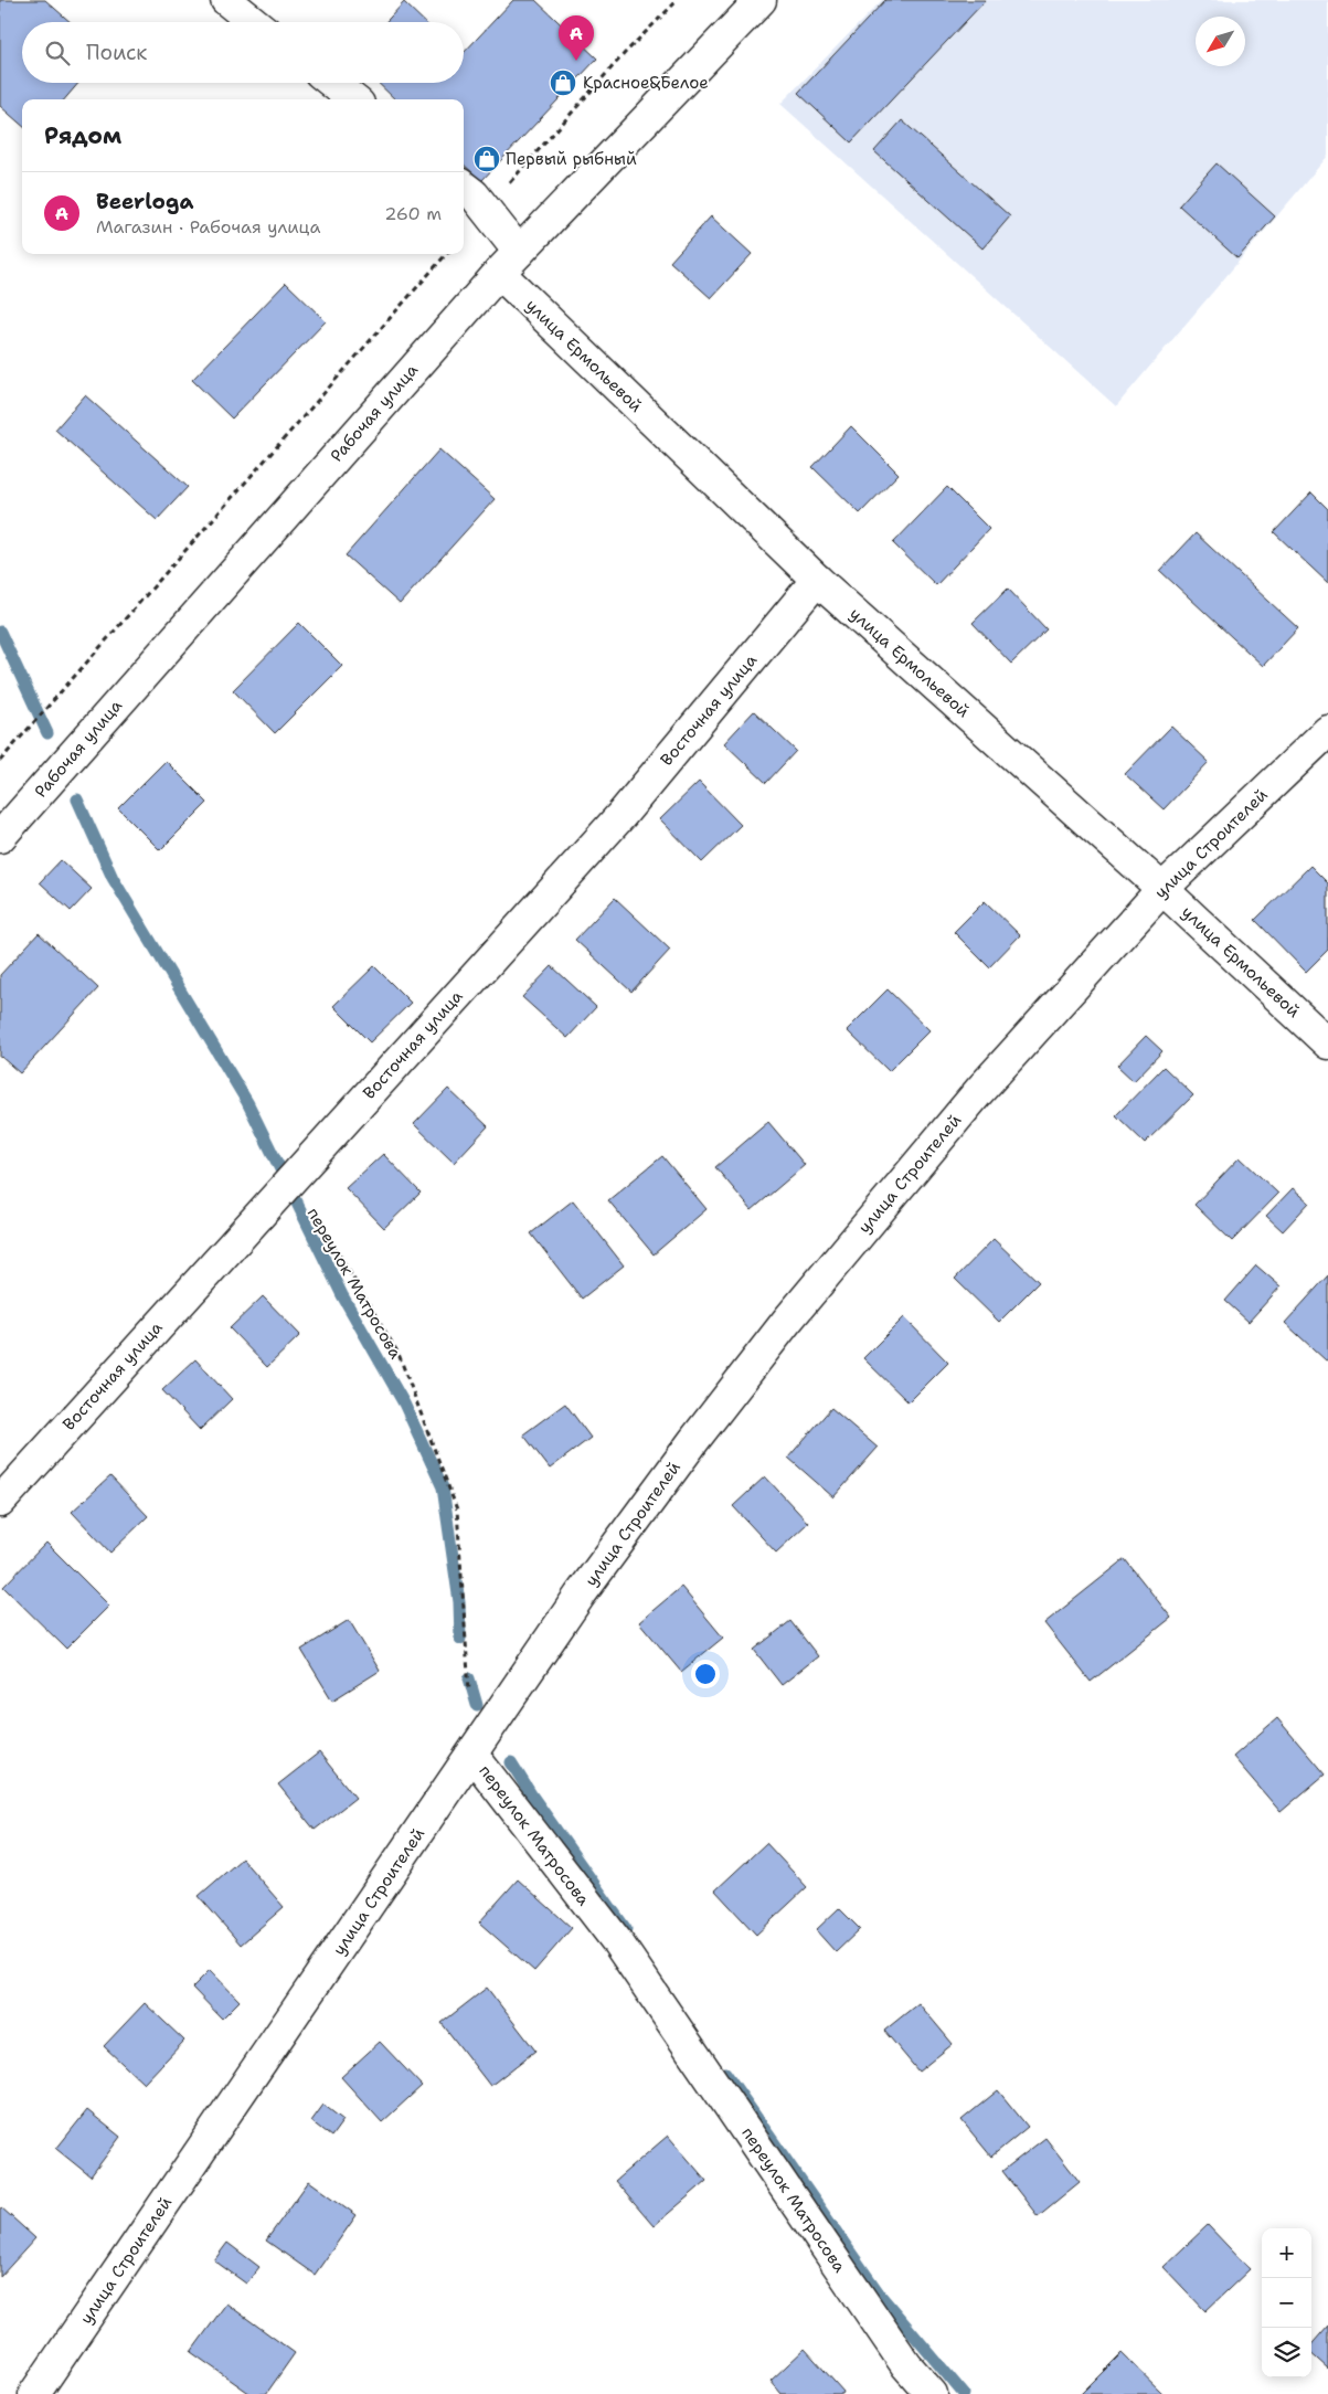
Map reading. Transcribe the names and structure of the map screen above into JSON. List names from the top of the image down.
{
  "streets": {
    "street": [
      "улица Ермольевой",
      "Рабочая улица",
      "Восточная улица",
      "улица Строителей",
      "переулок Матросова"
    ]
  },
  "crossings": [
    ["улица Ермольевой", "Рабочая улица"],
    ["улица Ермольевой", "Восточная улица"],
    ["улица Ермольевой", "улица Строителей"],
    ["Восточная улица", "переулок Матросова"],
    ["улица Строителей", "переулок Матросова"]
  ],
  "places": {
    "shop": ["Красное&Белое", "Первый рыбный"]
  },
  "north": "bottom left",
  "page": {
    "pins": "A",
    "search": "Поиск",
    "heading": "Рядом",
    "list": [
      {
        "mark": "A",
        "name": "Beerloga",
        "note": "Магазин · Рабочая улица",
        "value": "260 m"
      }
    ],
    "map_buttons": ["+", "−"]
  }
}
